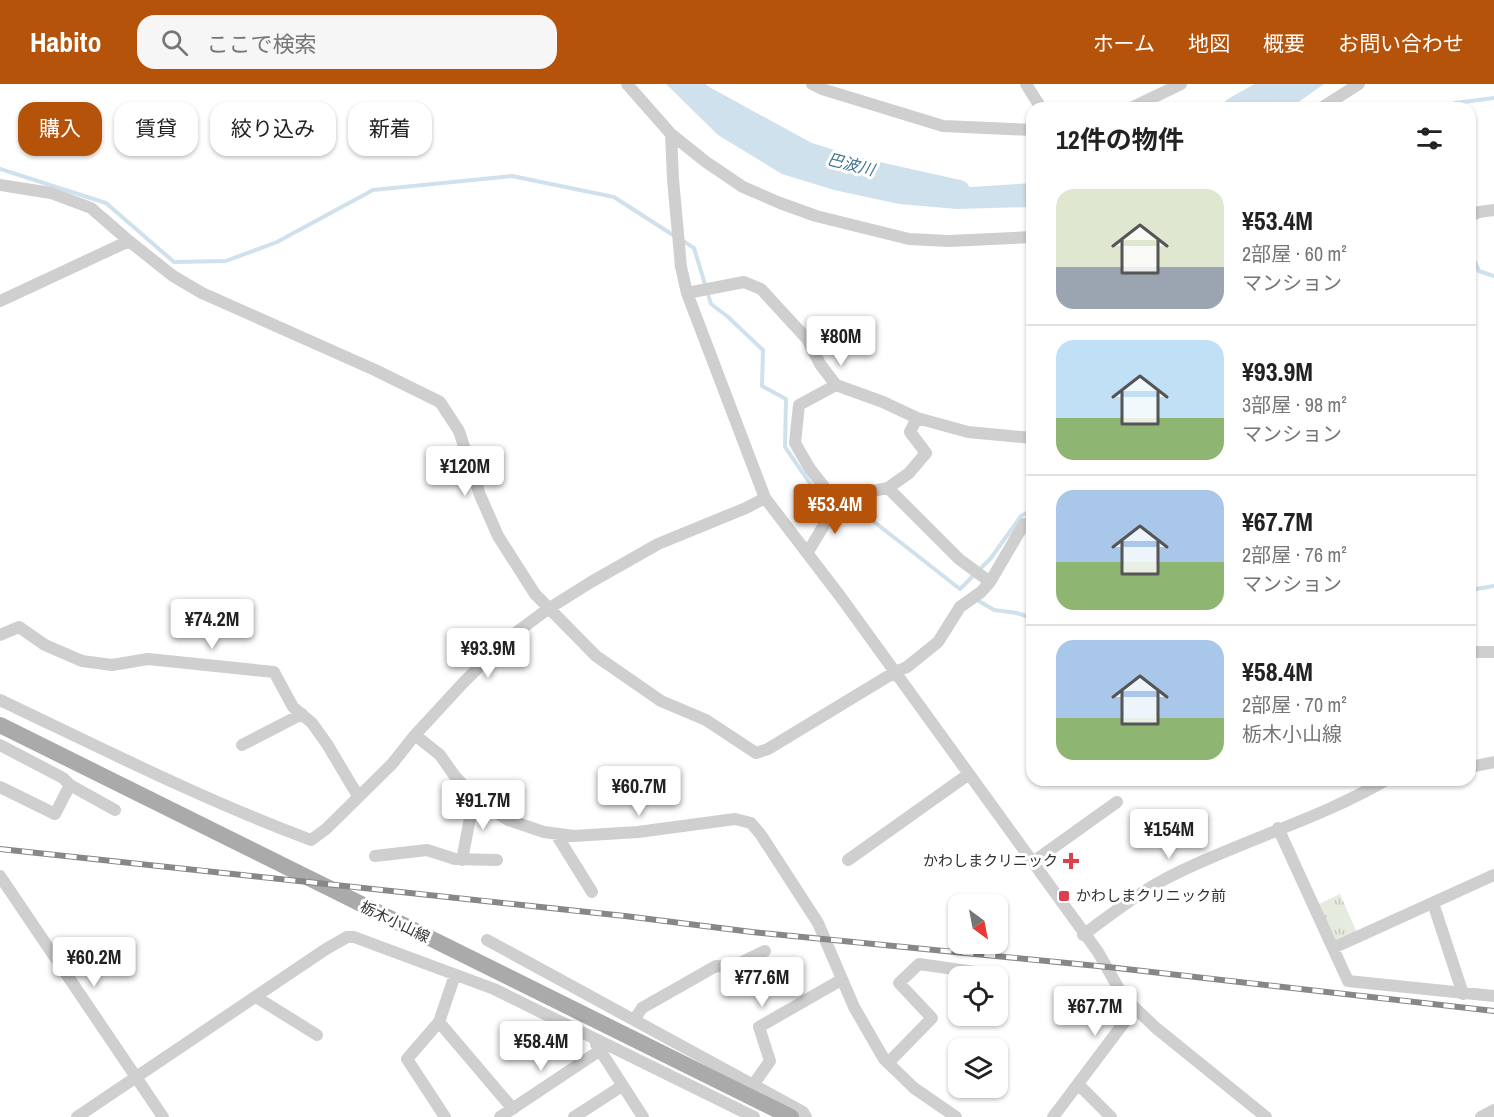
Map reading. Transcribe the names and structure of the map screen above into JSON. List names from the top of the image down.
{
  "streets": {
    "main road": ["栃木小山線"]
  },
  "water": ["巴波川"],
  "places": {
    "health": ["かわしまクリニック"],
    "transit": ["かわしまクリニック前"]
  },
  "north": "bottom right",
  "page": {
    "header": "Habito",
    "search": "ここで検索",
    "nav": [
      "ホーム",
      "地図",
      "概要",
      "お問い合わせ"
    ],
    "chip": [
      "購入",
      "賃貸",
      "絞り込み",
      "新着"
    ],
    "heading": "12件の物件",
    "list": [
      {
        "name": "¥53.4M",
        "note": "2部屋 · 60 m² · マンション"
      },
      {
        "name": "¥93.9M",
        "note": "3部屋 · 98 m² · マンション"
      },
      {
        "name": "¥67.7M",
        "note": "2部屋 · 76 m² · マンション"
      },
      {
        "name": "¥58.4M",
        "note": "2部屋 · 70 m² · 栃木小山線"
      }
    ],
    "price": [
      "¥80M",
      "¥120M",
      "¥53.4M",
      "¥74.2M",
      "¥93.9M",
      "¥60.7M",
      "¥91.7M",
      "¥154M",
      "¥60.2M",
      "¥77.6M",
      "¥67.7M",
      "¥58.4M"
    ]
  }
}
